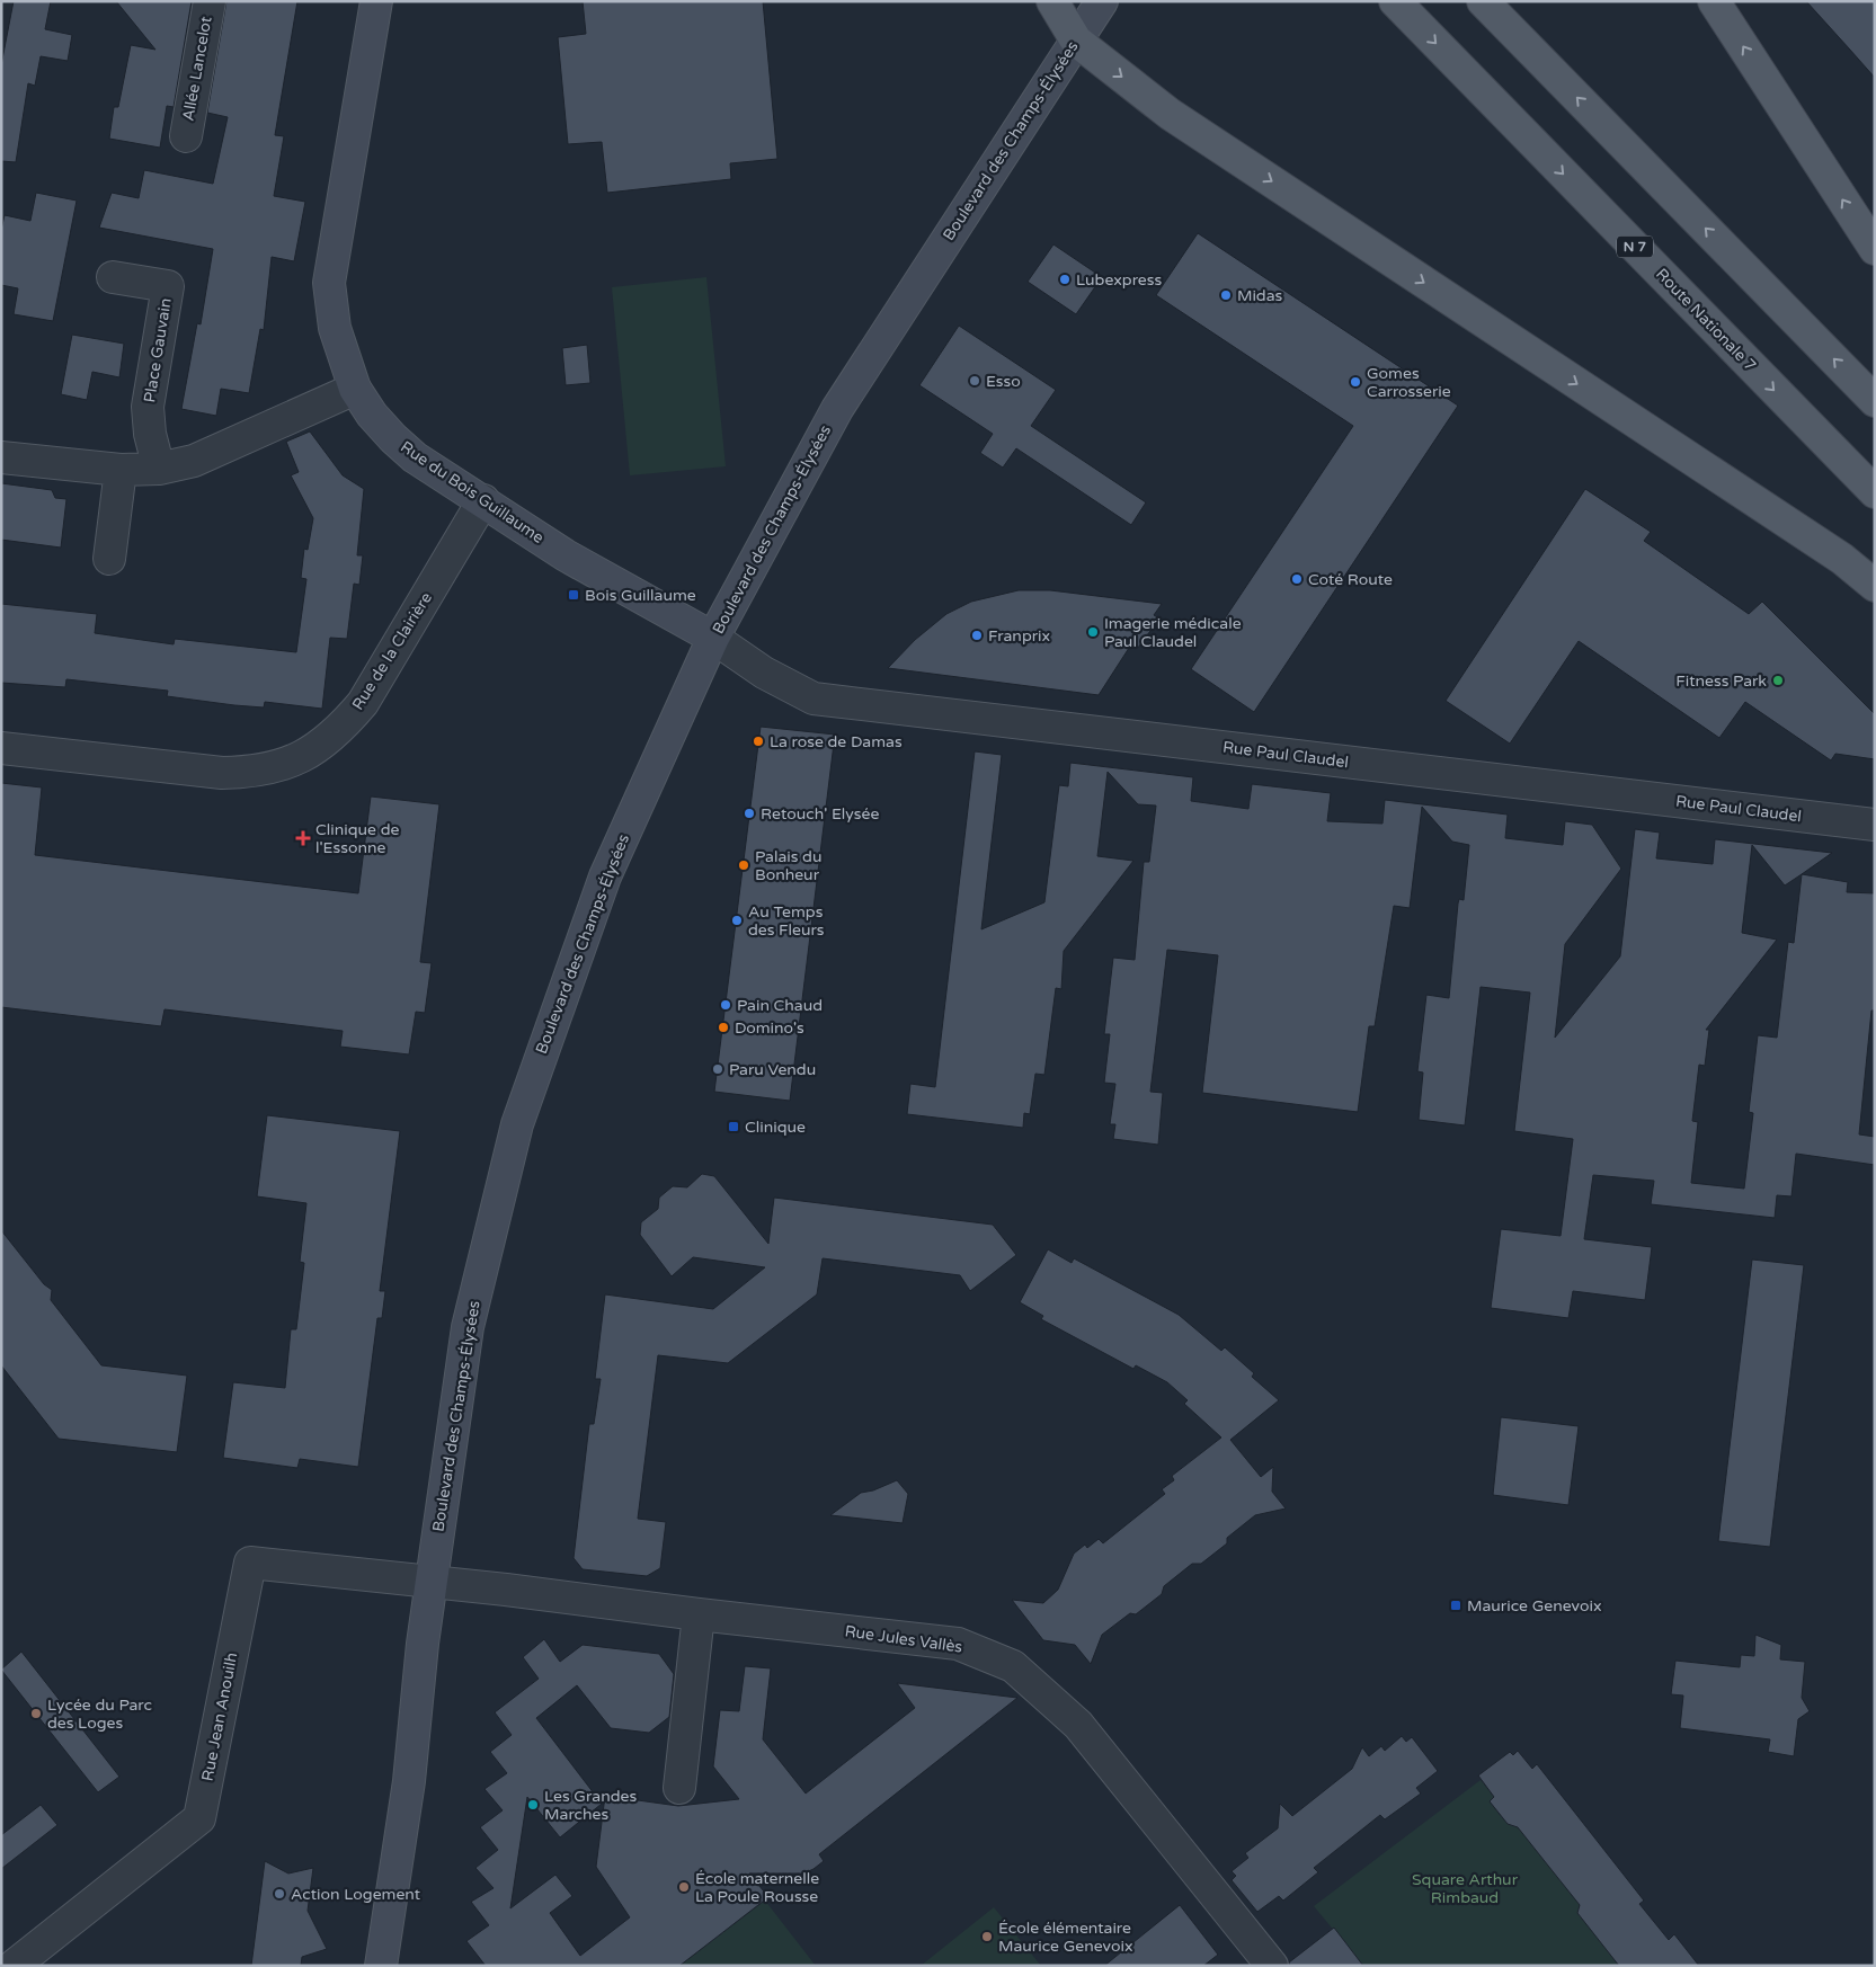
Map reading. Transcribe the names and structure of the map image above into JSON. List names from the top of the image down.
{
  "streets": {
    "main road": [
      "Boulevard des Champs-Élysées",
      "N 7",
      "Route Nationale 7",
      "Rue du Bois Guillaume"
    ],
    "street": [
      "Allée Lancelot",
      "Place Gauvain",
      "Rue de la Clairière",
      "Rue Paul Claudel",
      "Rue Jules Vallès",
      "Rue Jean Anouilh"
    ]
  },
  "crossings": [
    ["Boulevard des Champs-Élysées", "Rue du Bois Guillaume"],
    ["Boulevard des Champs-Élysées", "Rue Paul Claudel"],
    ["Boulevard des Champs-Élysées", "Rue Jules Vallès"],
    ["Boulevard des Champs-Élysées", "Rue Jean Anouilh"],
    ["Rue du Bois Guillaume", "Rue de la Clairière"],
    ["Rue du Bois Guillaume", "Rue Paul Claudel"],
    ["Rue Jules Vallès", "Rue Jean Anouilh"]
  ],
  "parks": ["Square Arthur Rimbaud"],
  "places": {
    "other": [
      "Lubexpress",
      "Midas",
      "Esso",
      "Gomes Carrosserie",
      "Coté Route",
      "Imagerie médicale Paul Claudel",
      "Franprix",
      "Fitness Park",
      "La rose de Damas",
      "Retouch' Elysée",
      "Palais du Bonheur",
      "Au Temps des Fleurs",
      "Pain Chaud",
      "Domino's",
      "Paru Vendu",
      "Lycée du Parc des Loges",
      "Les Grandes Marches",
      "École maternelle La Poule Rousse",
      "Action Logement",
      "École élémentaire Maurice Genevoix"
    ],
    "transit": ["Bois Guillaume", "Clinique", "Maurice Genevoix"],
    "health": ["Clinique de l'Essonne"]
  }
}
